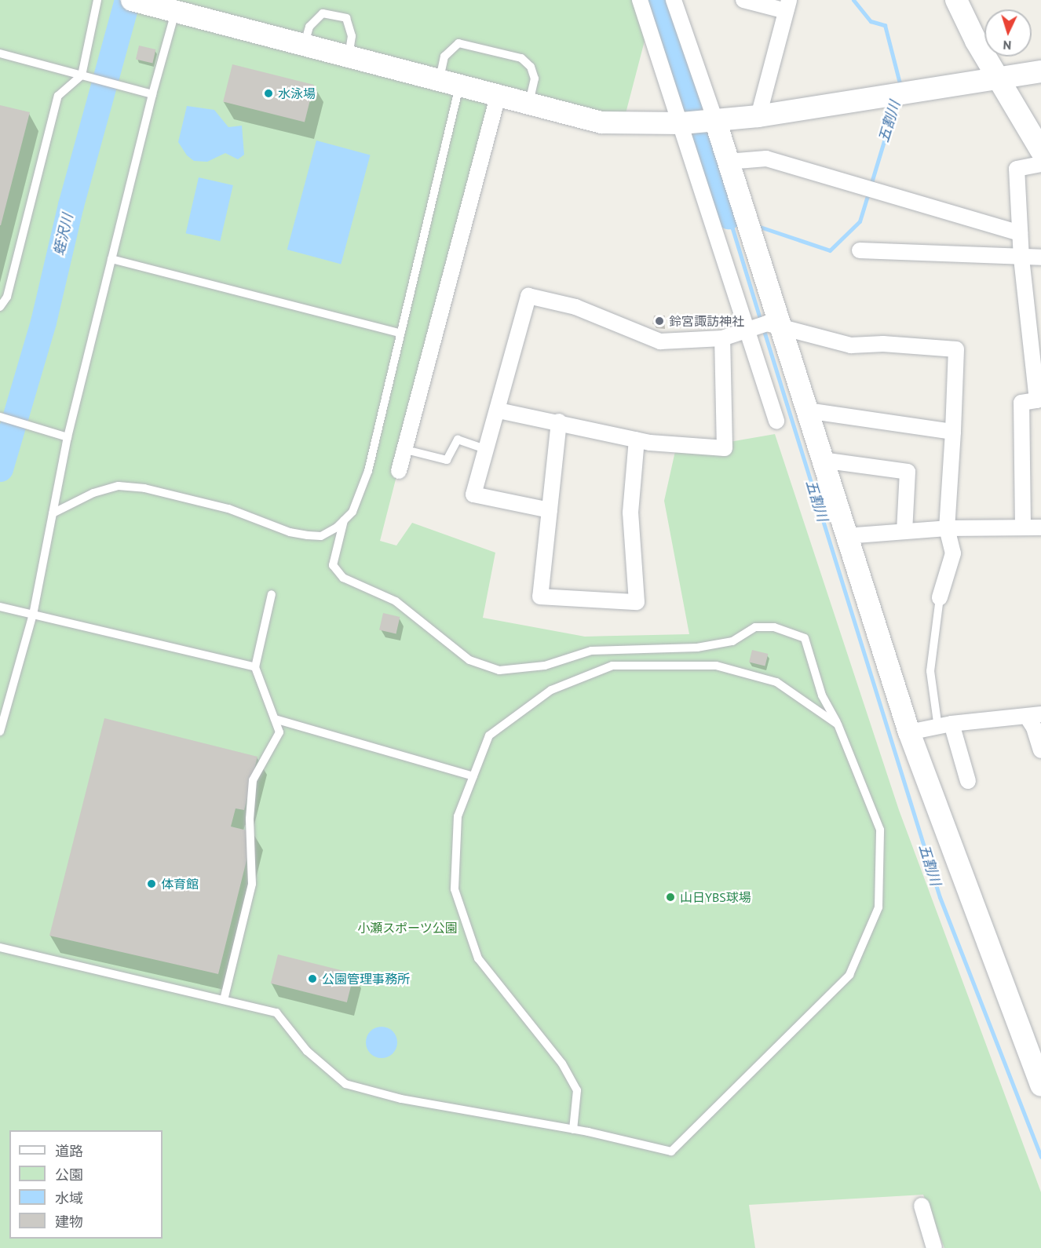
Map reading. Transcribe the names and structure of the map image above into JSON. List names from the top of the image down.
{
  "water": ["五割川", "蛭沢川"],
  "parks": ["小瀬スポーツ公園"],
  "places": [
    "水泳場",
    "鈴宮諏訪神社",
    "体育館",
    "山日YBS球場",
    "公園管理事務所"
  ],
  "legend": [
    "道路",
    "公園",
    "水域",
    "建物"
  ],
  "north": "bottom"
}
